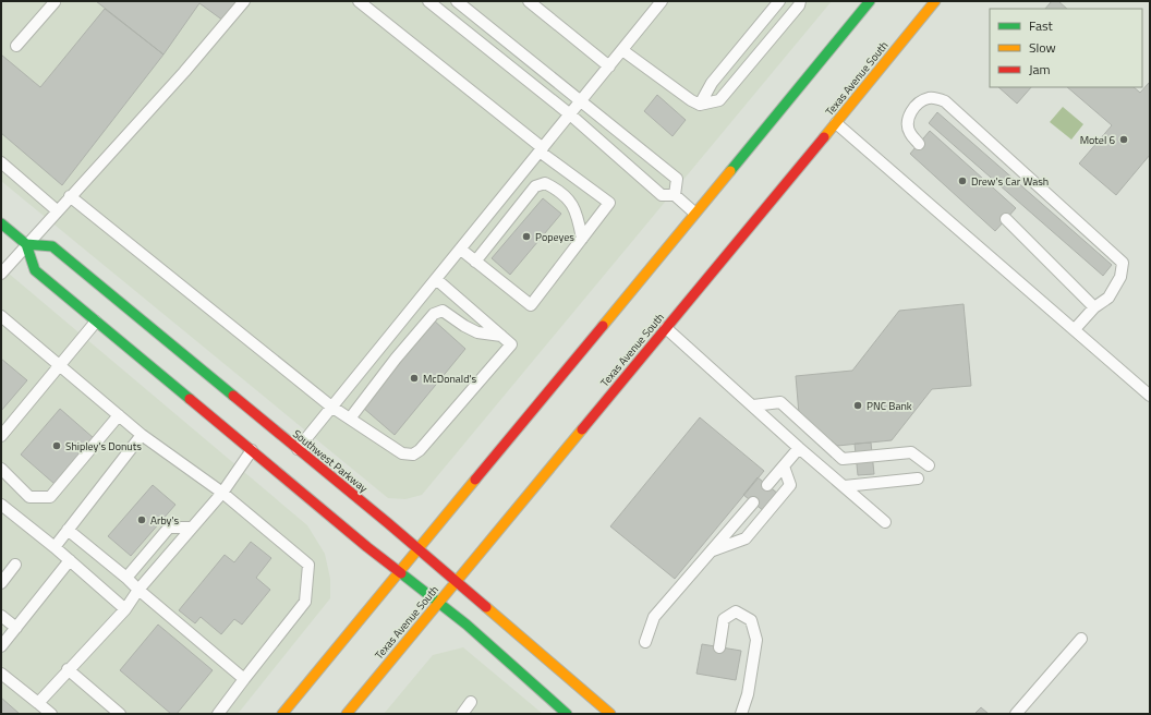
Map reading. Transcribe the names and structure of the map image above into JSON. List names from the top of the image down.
{
  "streets": {
    "main road": ["Texas Avenue South", "Southwest Parkway"]
  },
  "crossings": [
    ["Texas Avenue South", "Southwest Parkway"]
  ],
  "places": [
    "Motel 6",
    "Drew's Car Wash",
    "Popeyes",
    "McDonald's",
    "PNC Bank",
    "Shipley's Donuts",
    "Arby's"
  ],
  "legend": ["Fast", "Slow", "Jam"]
}
